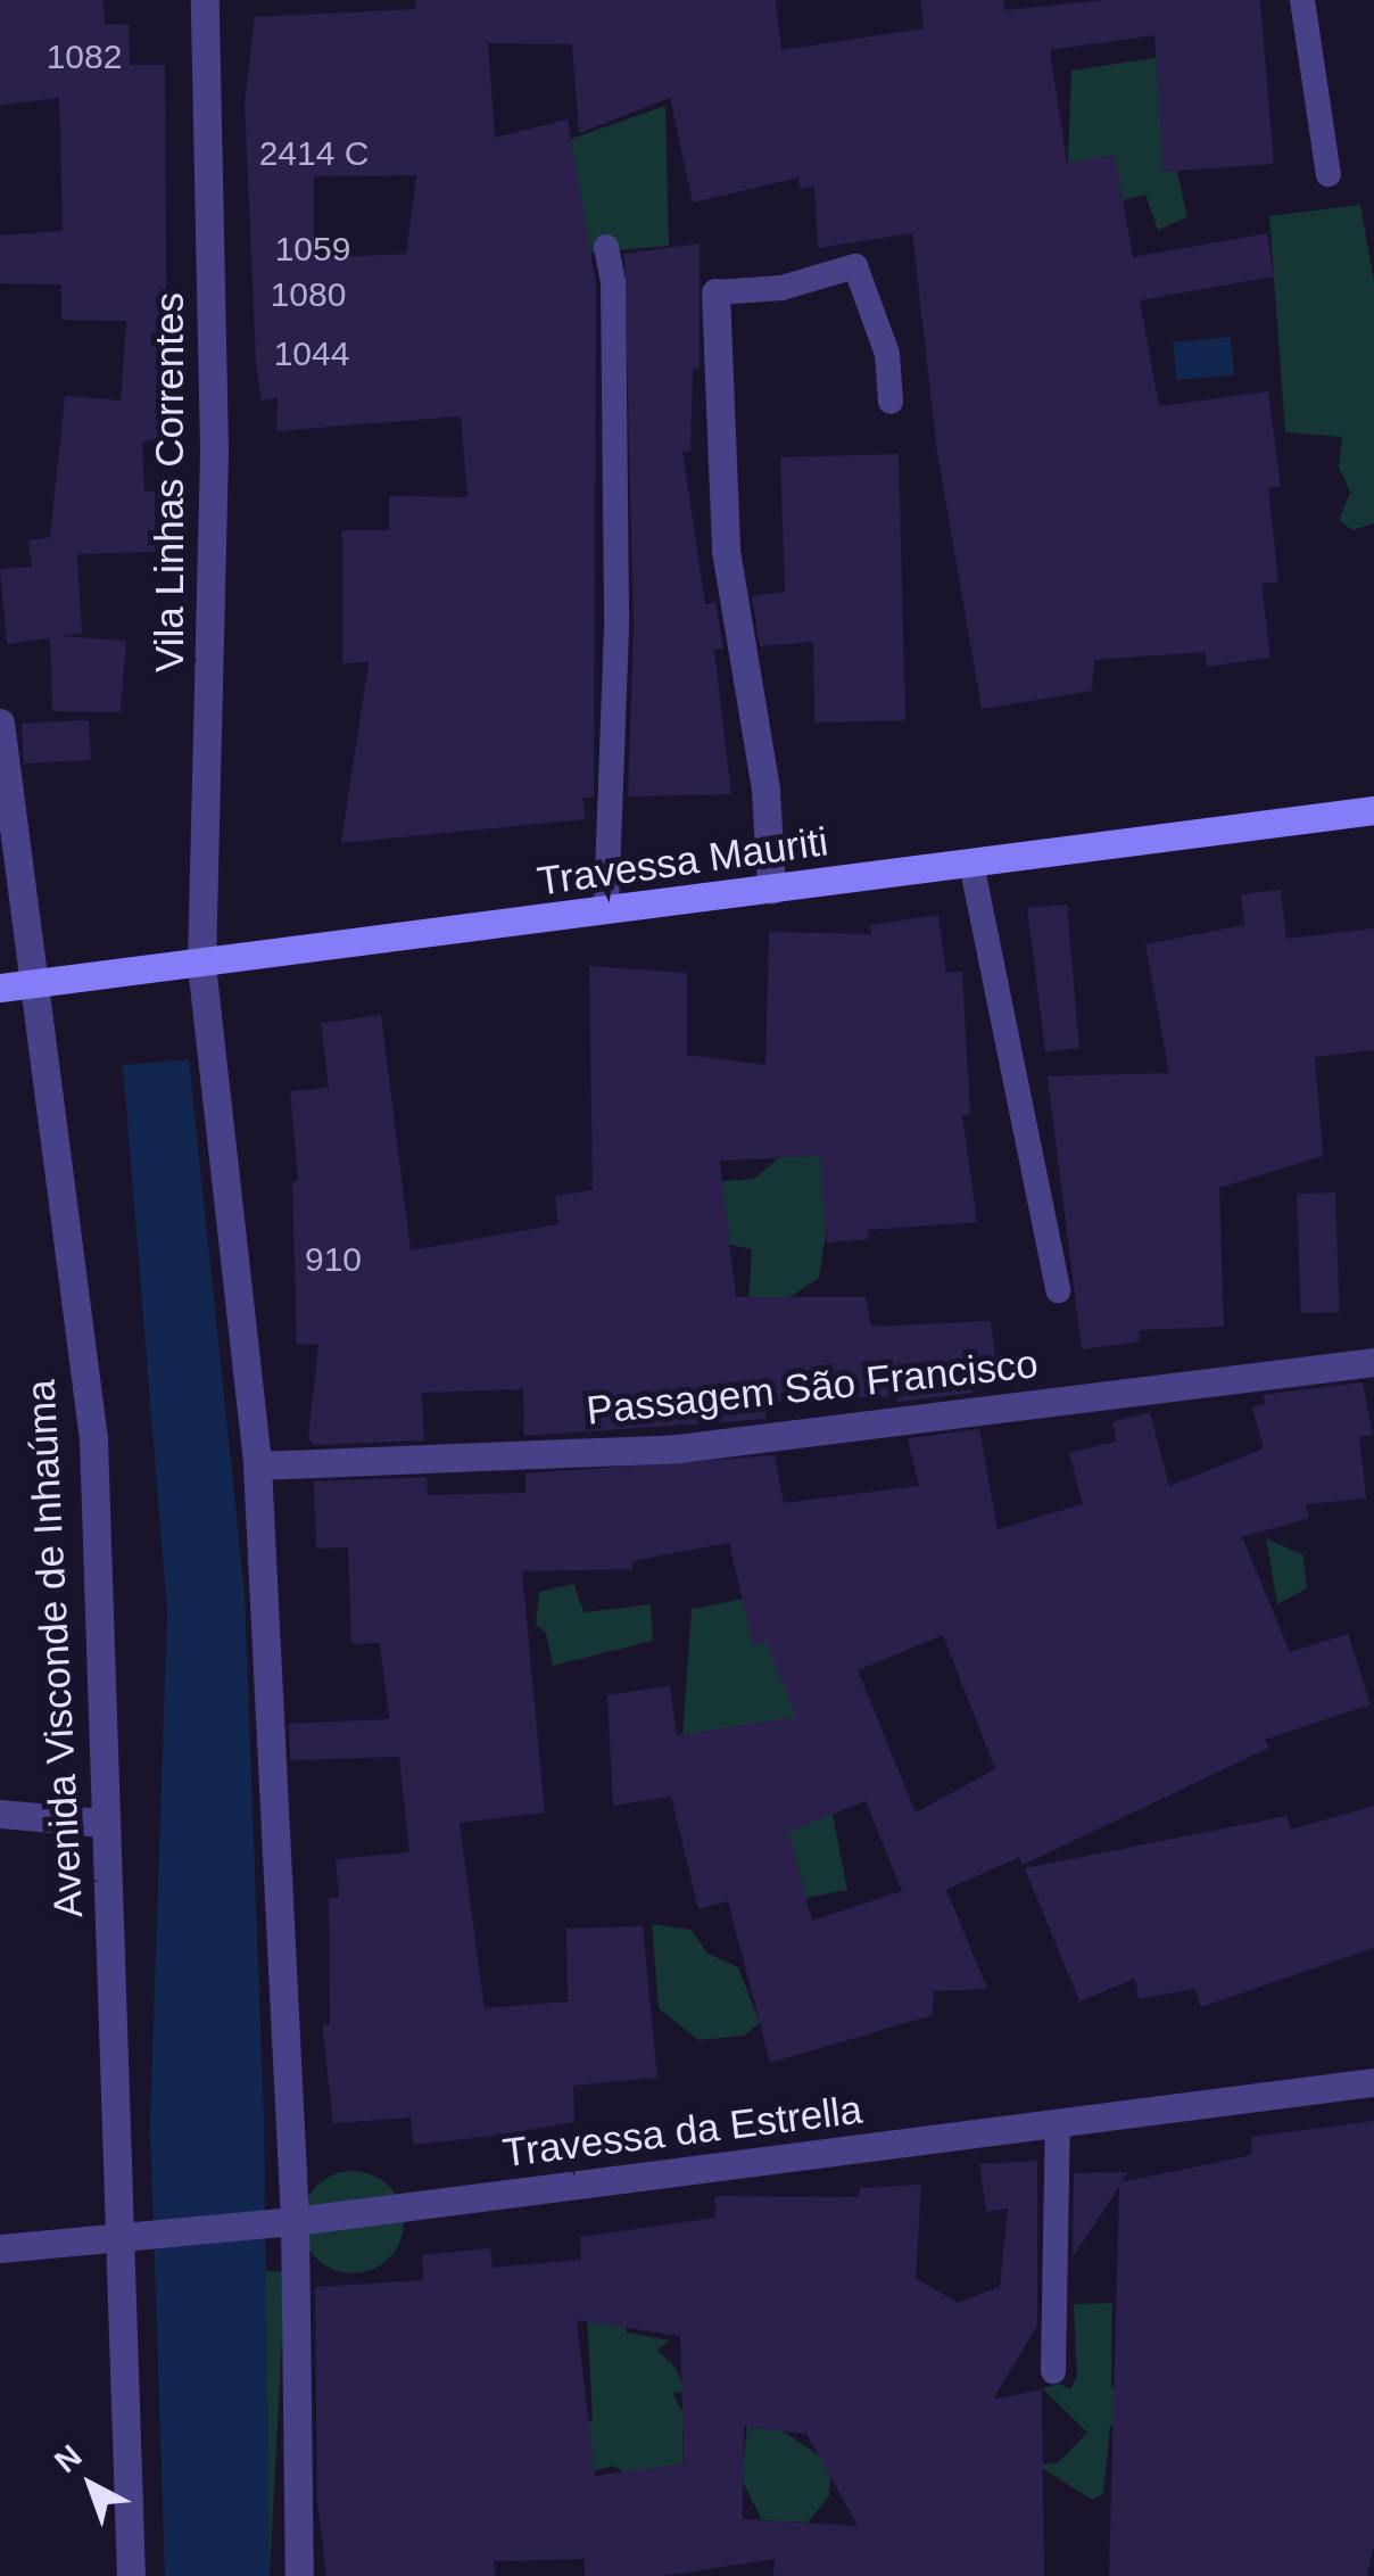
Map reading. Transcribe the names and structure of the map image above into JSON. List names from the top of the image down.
{
  "streets": {
    "main road": ["Travessa Mauriti"],
    "street": [
      "Vila Linhas Correntes",
      "Passagem São Francisco",
      "Avenida Visconde de Inhaúma",
      "Travessa da Estrella"
    ]
  },
  "crossings": [
    ["Vila Linhas Correntes", "Travessa Mauriti"],
    ["Travessa Mauriti", "Avenida Visconde de Inhaúma"],
    ["Avenida Visconde de Inhaúma", "Travessa da Estrella"]
  ],
  "house_numbers": [
    "1082",
    "2414 C",
    "1059",
    "1080",
    "1044",
    "910"
  ],
  "north": "top left"
}
